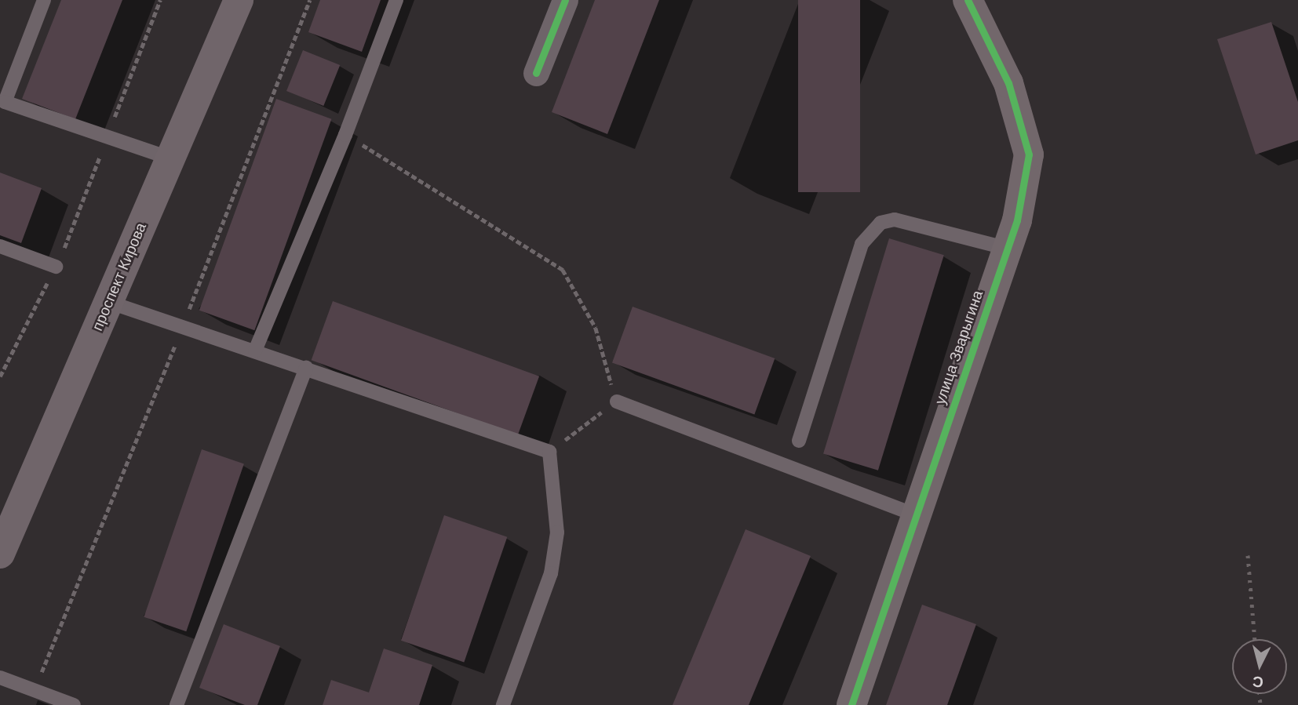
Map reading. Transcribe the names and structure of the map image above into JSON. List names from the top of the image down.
{
  "streets": {
    "main road": ["проспект Кирова"],
    "street": ["улица Зварыгина"]
  },
  "north": "bottom"
}
